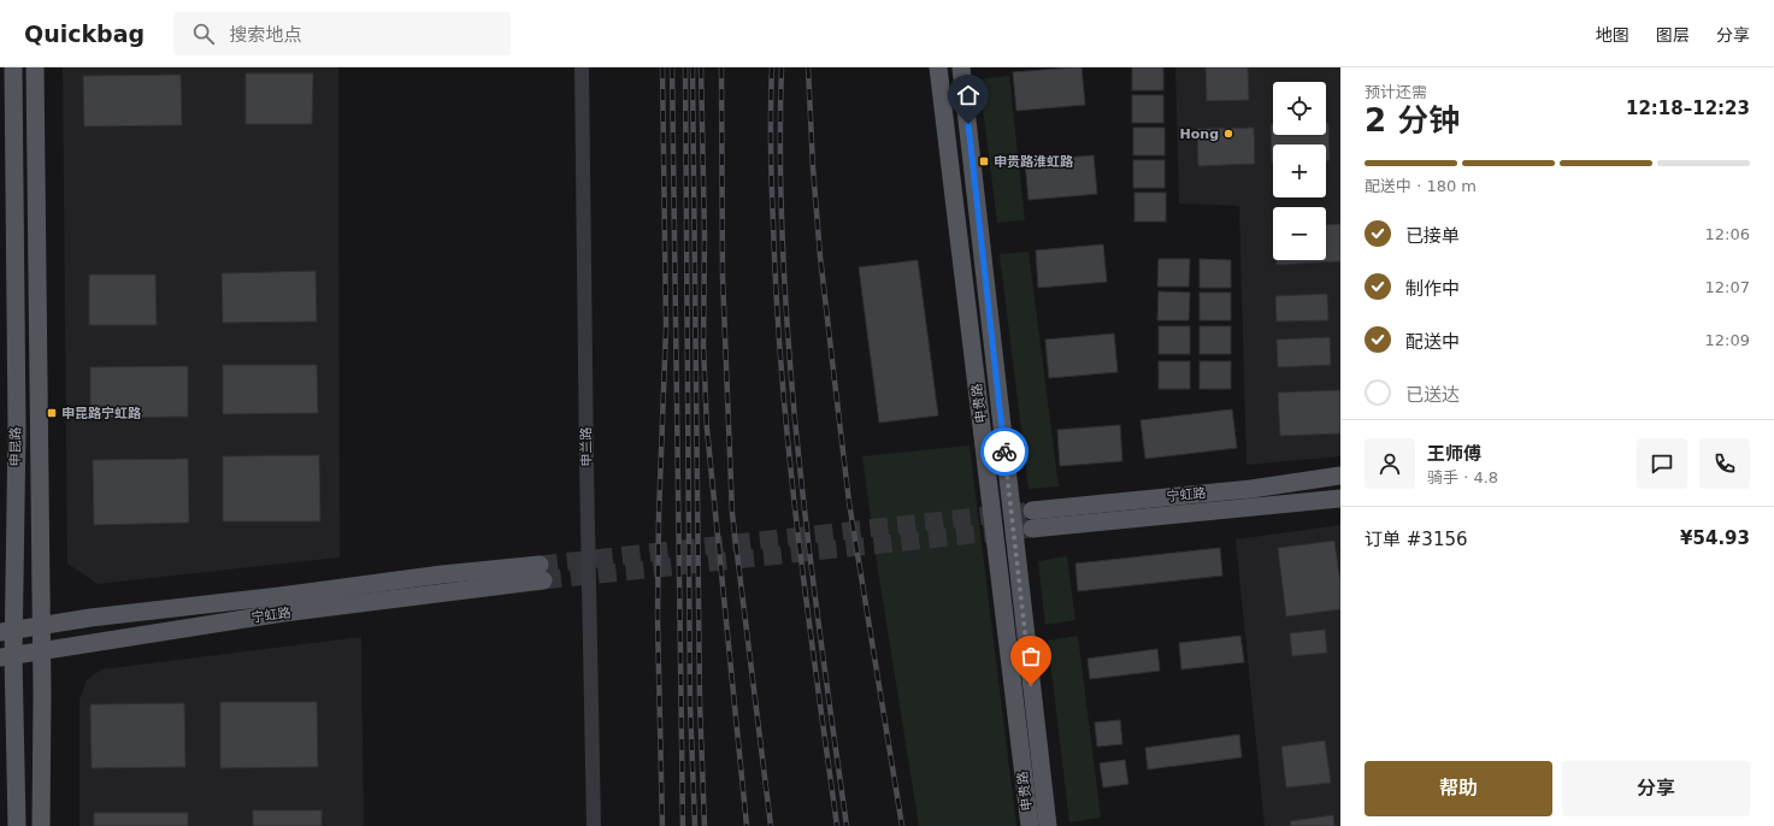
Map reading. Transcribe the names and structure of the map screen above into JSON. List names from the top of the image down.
{
  "streets": {
    "main road": ["申贵路", "申昆路", "宁虹路"],
    "street": ["申兰路"]
  },
  "crossings": [
    ["申昆路", "宁虹路"]
  ],
  "places": {
    "other": ["Hong"],
    "transit": ["申贵路淮虹路", "申昆路宁虹路"]
  },
  "page": {
    "header": "Quickbag",
    "search": "搜索地点",
    "nav": ["地图", "图层", "分享"],
    "heading": ["2 分钟", "预计还需", "12:18–12:23"],
    "panel": [
      "王师傅",
      "骑手 · 4.8",
      "订单 #3156",
      "¥54.93"
    ],
    "map_buttons": ["+", "−"],
    "bar": "配送中 · 180 m",
    "list": [
      ["已接单", "12:06"],
      ["制作中", "12:07"],
      ["配送中", "12:09"],
      "已送达"
    ],
    "buttons": ["帮助", "分享"]
  }
}
